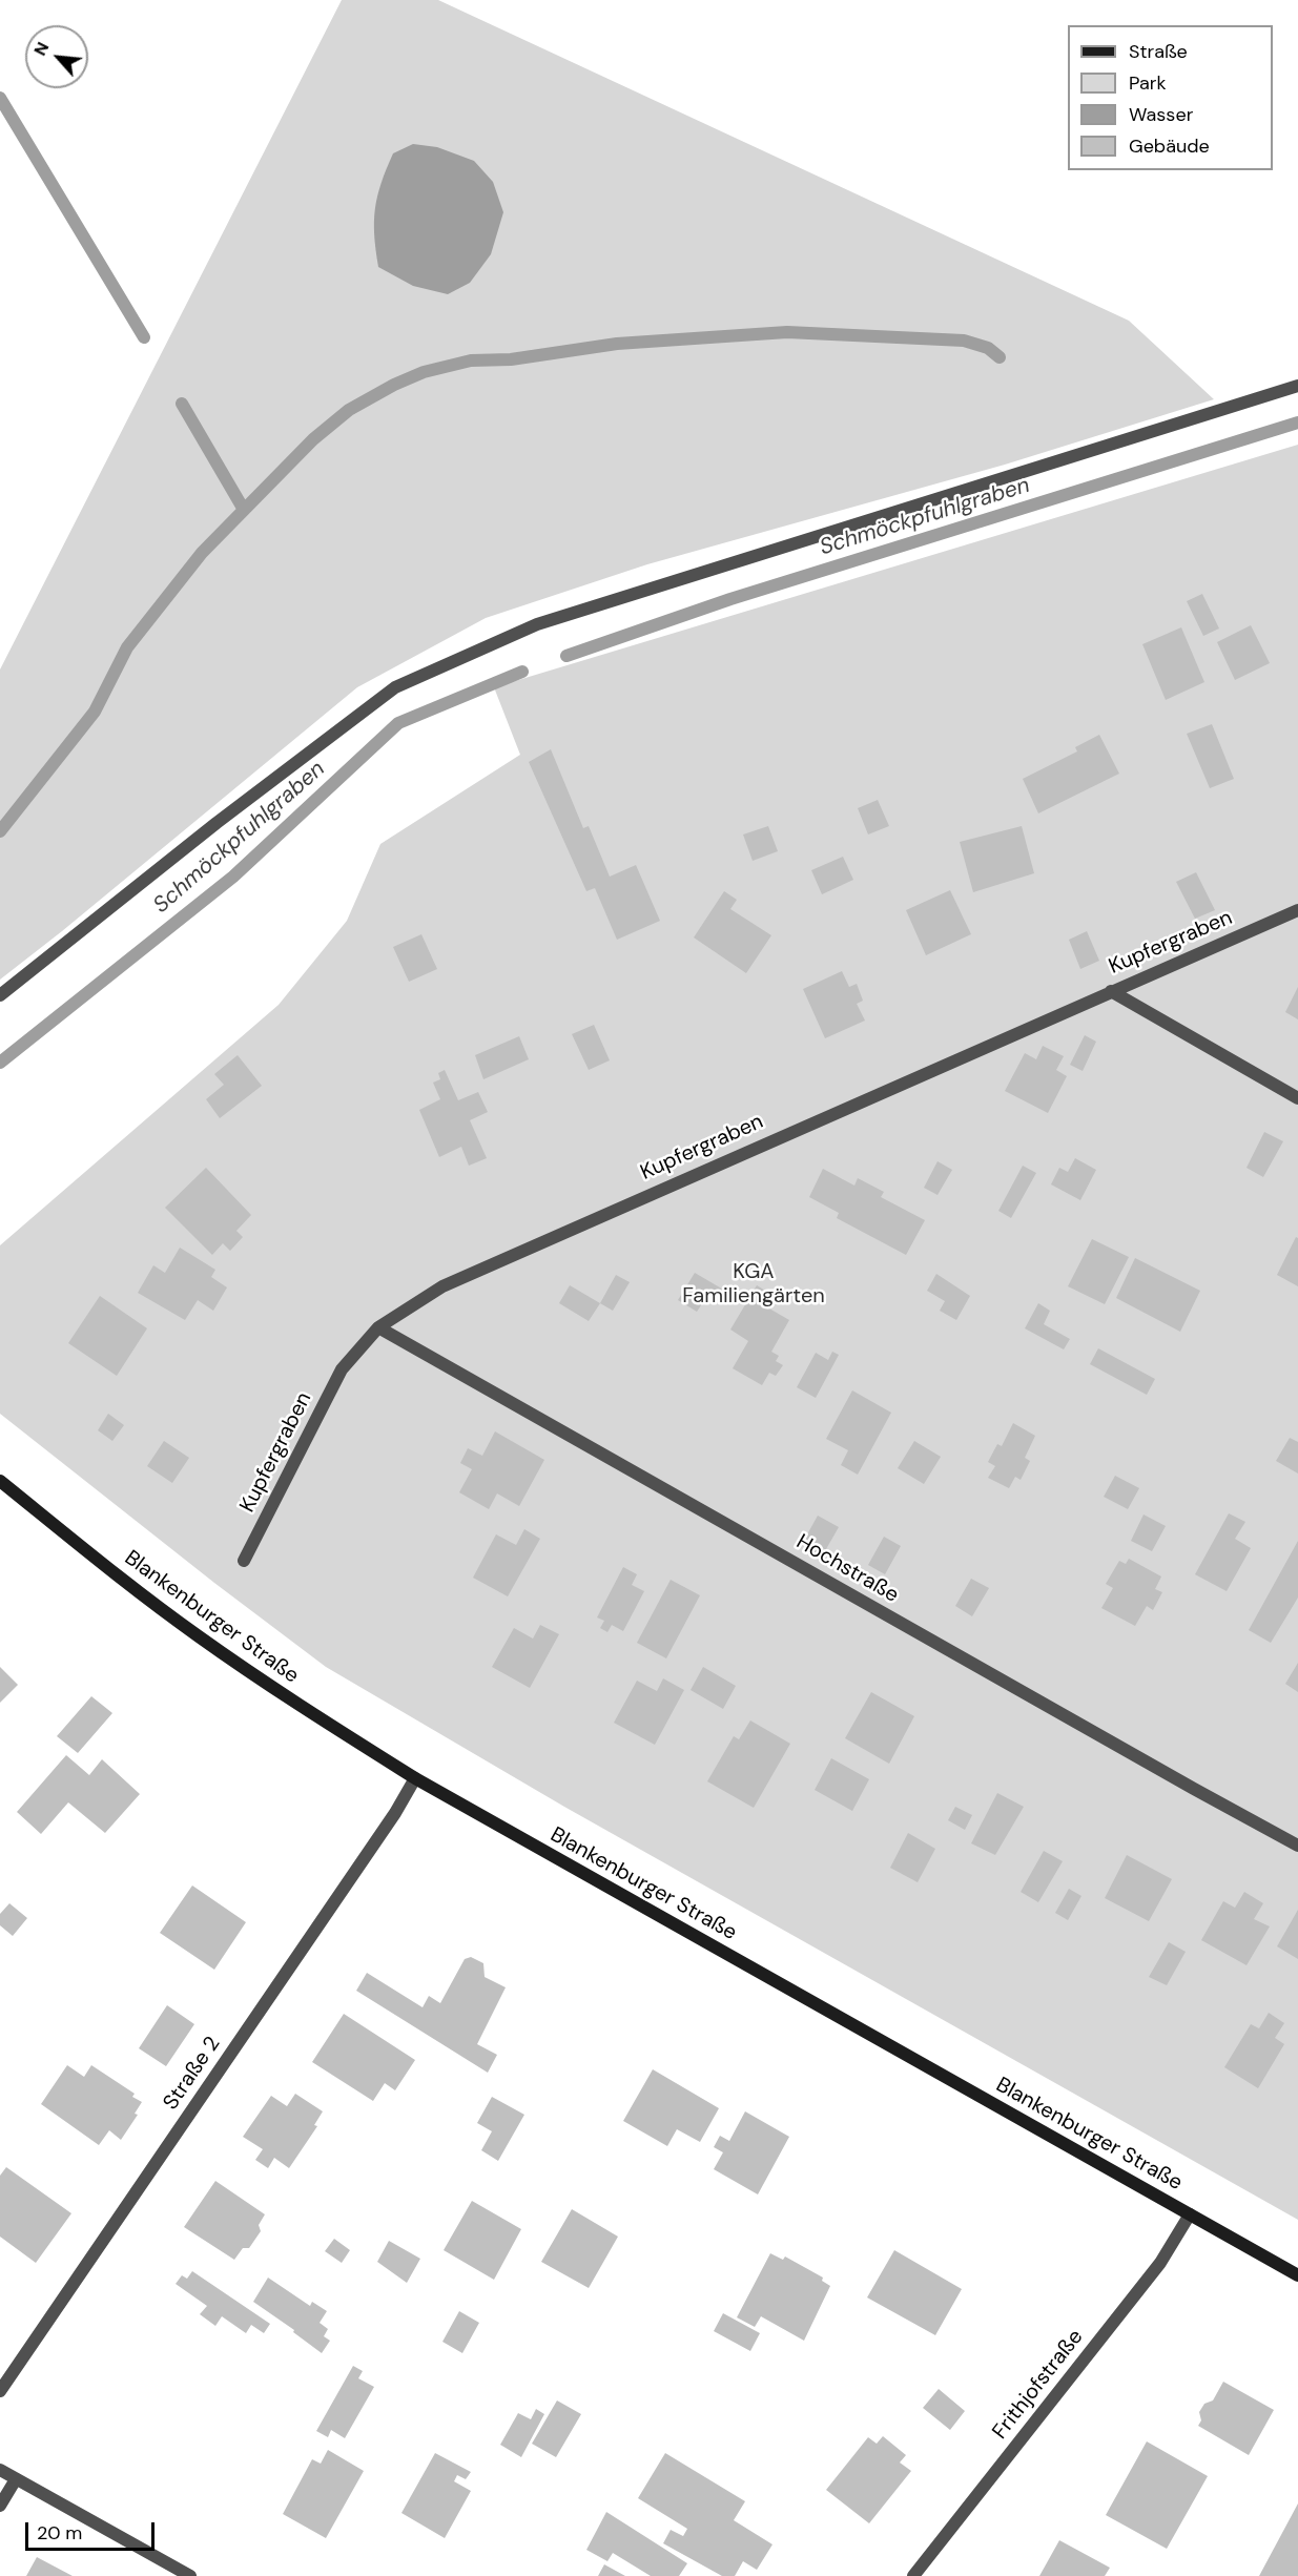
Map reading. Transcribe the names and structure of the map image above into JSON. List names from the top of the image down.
{
  "streets": {
    "main road": ["Blankenburger Straße"],
    "street": [
      "Kupfergraben",
      "Hochstraße",
      "Straße 2",
      "Frithjofstraße"
    ]
  },
  "crossings": [
    ["Kupfergraben", "Hochstraße"],
    ["Blankenburger Straße", "Straße 2"],
    ["Blankenburger Straße", "Frithjofstraße"]
  ],
  "water": ["Schmöckpfuhlgraben"],
  "parks": ["KGA Familiengärten"],
  "legend": [
    "Straße",
    "Park",
    "Wasser",
    "Gebäude"
  ],
  "scale_bar": "20 m",
  "north": "top left"
}
